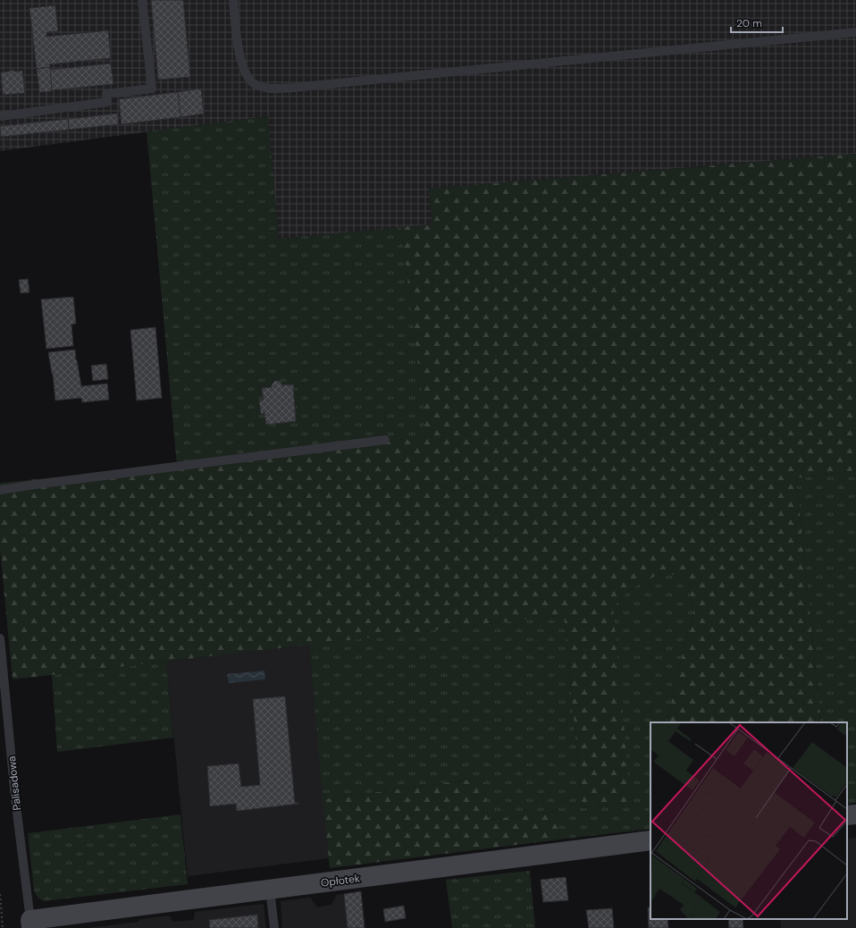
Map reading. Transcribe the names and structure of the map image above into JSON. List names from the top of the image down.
{
  "streets": {
    "street": ["Opłotek"],
    "lane": ["Palisadowa"]
  },
  "crossings": [
    ["Palisadowa", "Opłotek"]
  ],
  "scale_bar": "20 m"
}
